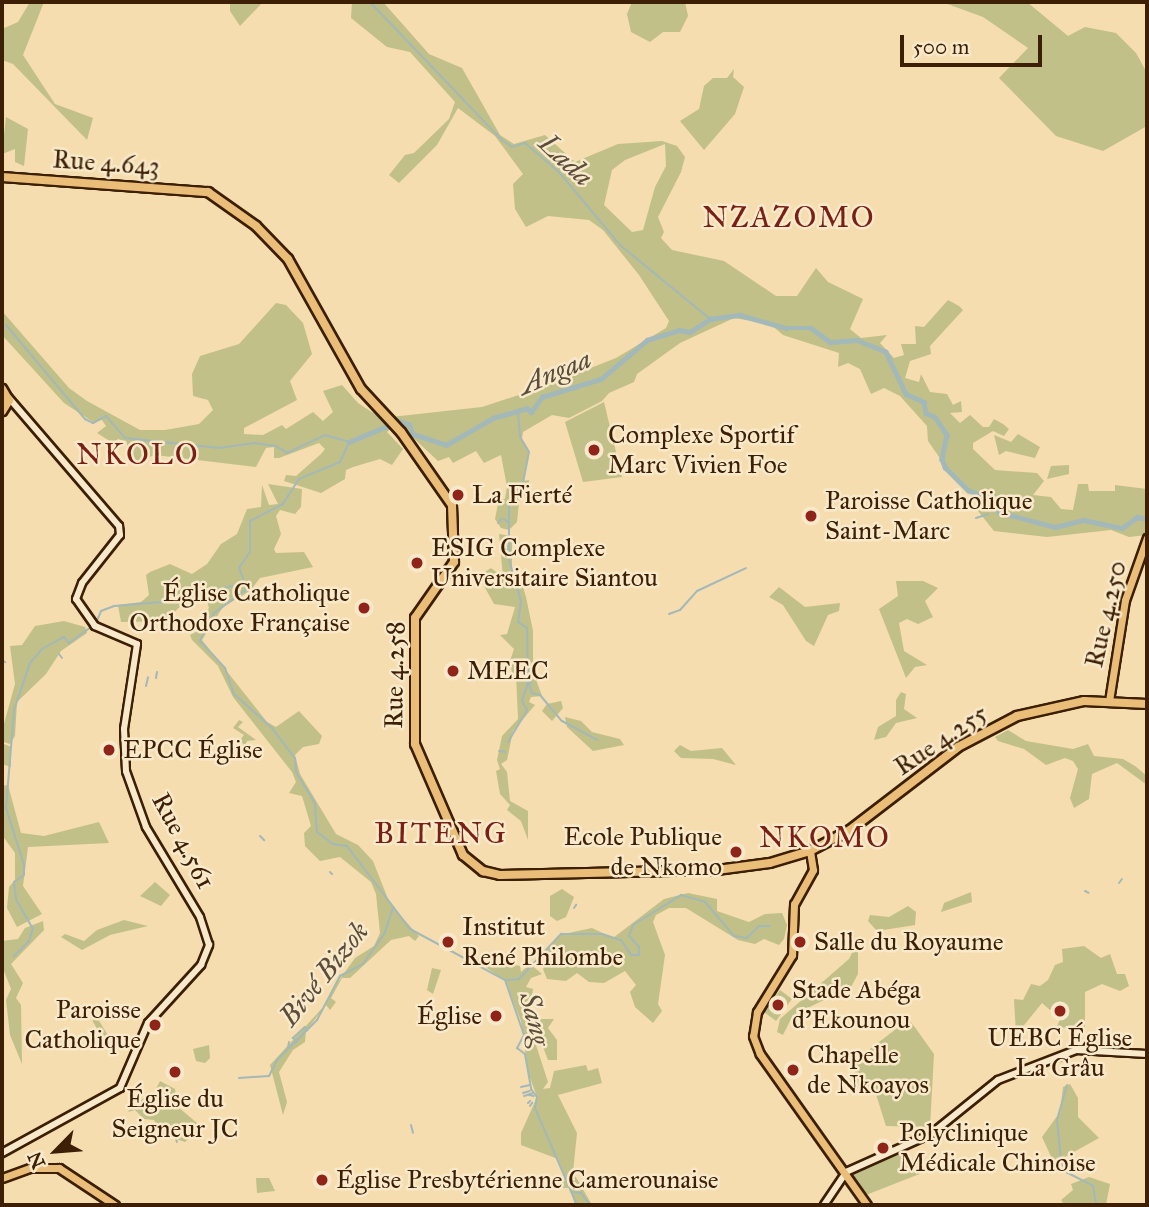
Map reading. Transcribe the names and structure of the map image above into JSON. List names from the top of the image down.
{
  "streets": {
    "highway": ["Rue 4.643", "Rue 4.258", "Rue 4.255"],
    "main road": ["Rue 4.250", "Rue 4.561"]
  },
  "crossings": [
    ["Rue 4.643", "Rue 4.258"],
    ["Rue 4.250", "Rue 4.255"],
    ["Rue 4.258", "Rue 4.255"]
  ],
  "districts": [
    "NZAZOMO",
    "NKOLO",
    "BITENG",
    "NKOMO"
  ],
  "water": [
    "Lada",
    "Angaa",
    "Bivé Bizok",
    "Sang"
  ],
  "places": [
    "Complexe Sportif Marc Vivien Foe",
    "La Fierté",
    "Paroisse Catholique Saint-Marc",
    "ESIG Complexe Universitaire Siantou",
    "Église Catholique Orthodoxe Française",
    "MEEC",
    "EPCC Église",
    "Ecole Publique de Nkomo",
    "Institut René Philombe",
    "Salle du Royaume",
    "Stade Abéga d'Ekounou",
    "UEBC Église La Grâu",
    "Église",
    "Paroisse Catholique",
    "Chapelle de Nkoayos",
    "Église du Seigneur JC",
    "Polyclinique Médicale Chinoise",
    "Église Presbytérienne Camerounaise"
  ],
  "scale_bar": "500 m",
  "north": "bottom left"
}
